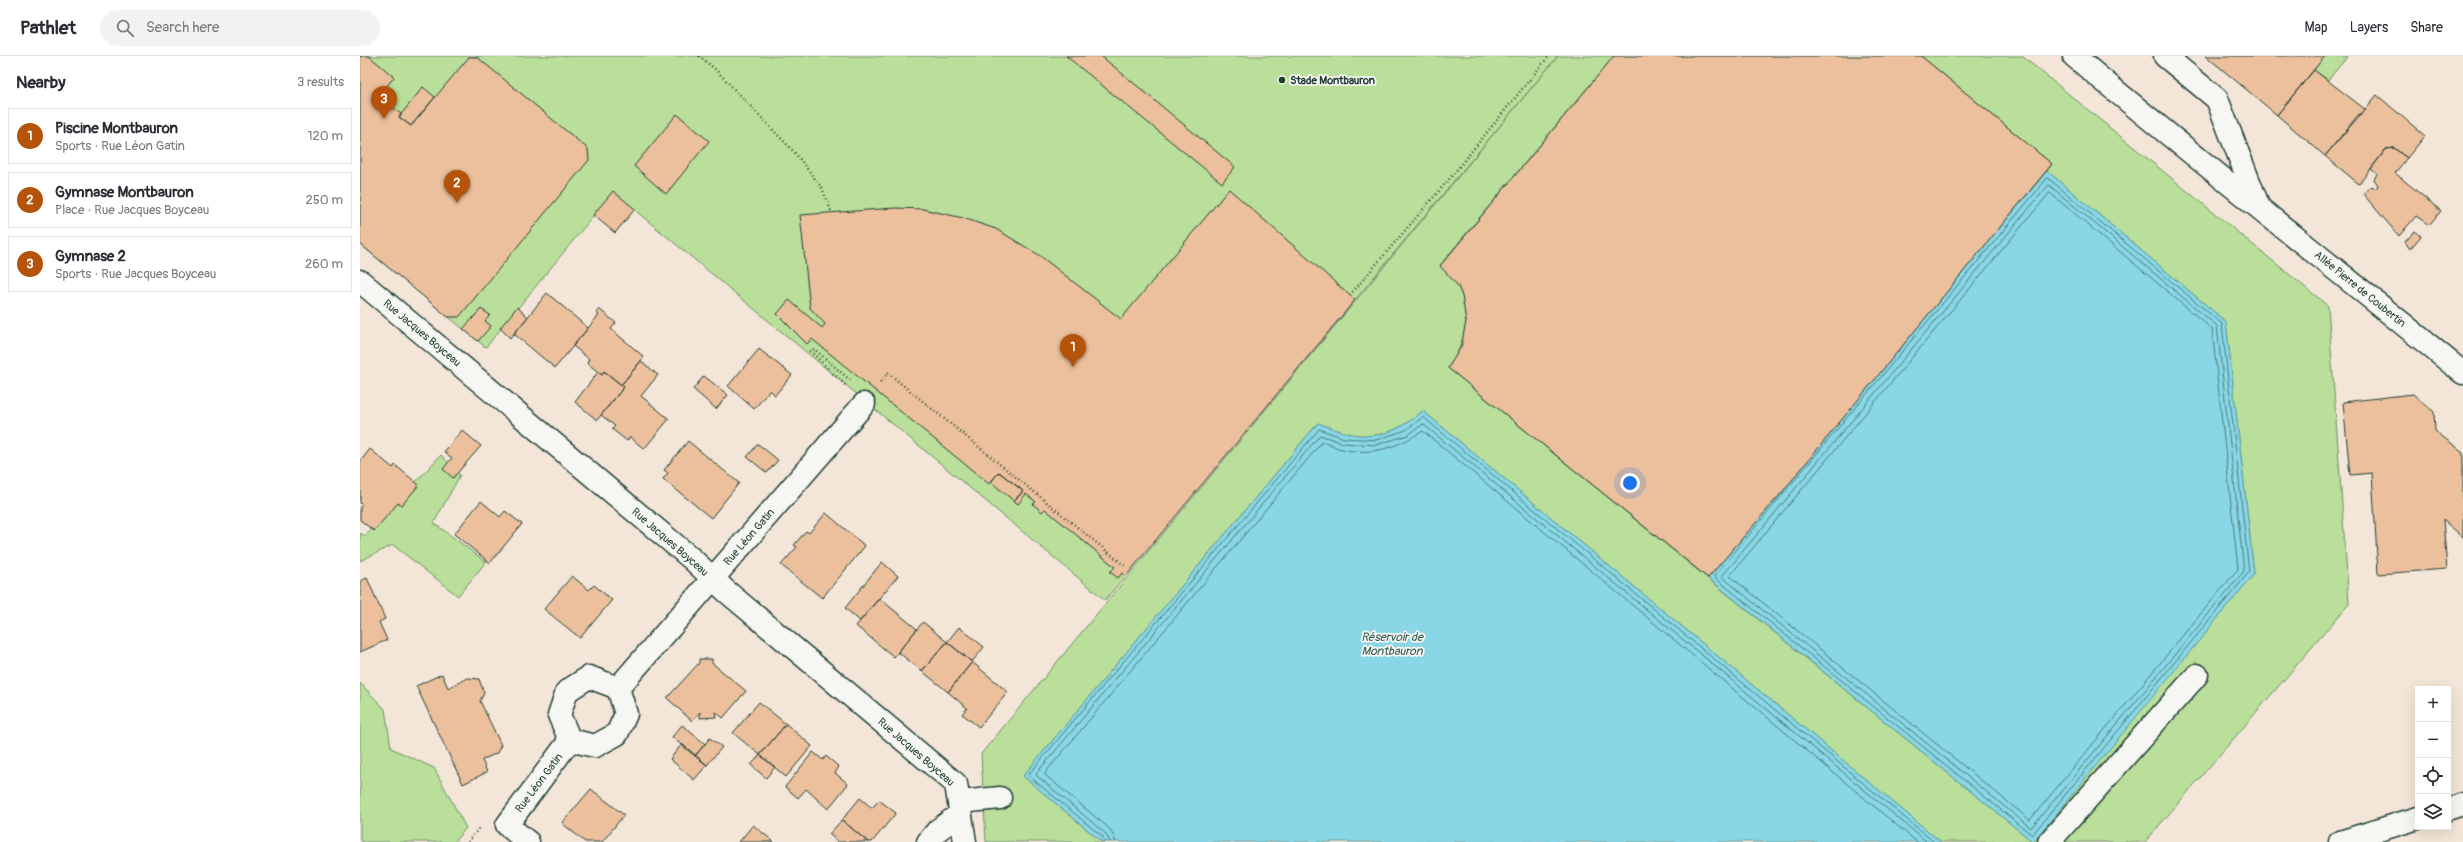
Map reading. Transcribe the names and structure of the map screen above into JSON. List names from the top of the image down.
{
  "streets": {
    "street": ["Allée Pierre de Coubertin", "Rue Jacques Boyceau", "Rue Léon Gatin"]
  },
  "crossings": [
    ["Rue Jacques Boyceau", "Rue Léon Gatin"]
  ],
  "water": ["Réservoir de Montbauron"],
  "places": ["Stade Montbauron"],
  "page": {
    "header": "Pathlet",
    "search": "Search here",
    "nav": ["Map", "Layers", "Share"],
    "heading": ["Nearby", "3 results"],
    "pins": ["3", "2", "1"],
    "list": [
      {
        "mark": "1",
        "name": "Piscine Montbauron",
        "note": "Sports · Rue Léon Gatin",
        "value": "120 m"
      },
      {
        "mark": "2",
        "name": "Gymnase Montbauron",
        "note": "Place · Rue Jacques Boyceau",
        "value": "250 m"
      },
      {
        "mark": "3",
        "name": "Gymnase 2",
        "note": "Sports · Rue Jacques Boyceau",
        "value": "260 m"
      }
    ],
    "map_buttons": ["+", "−"]
  }
}
